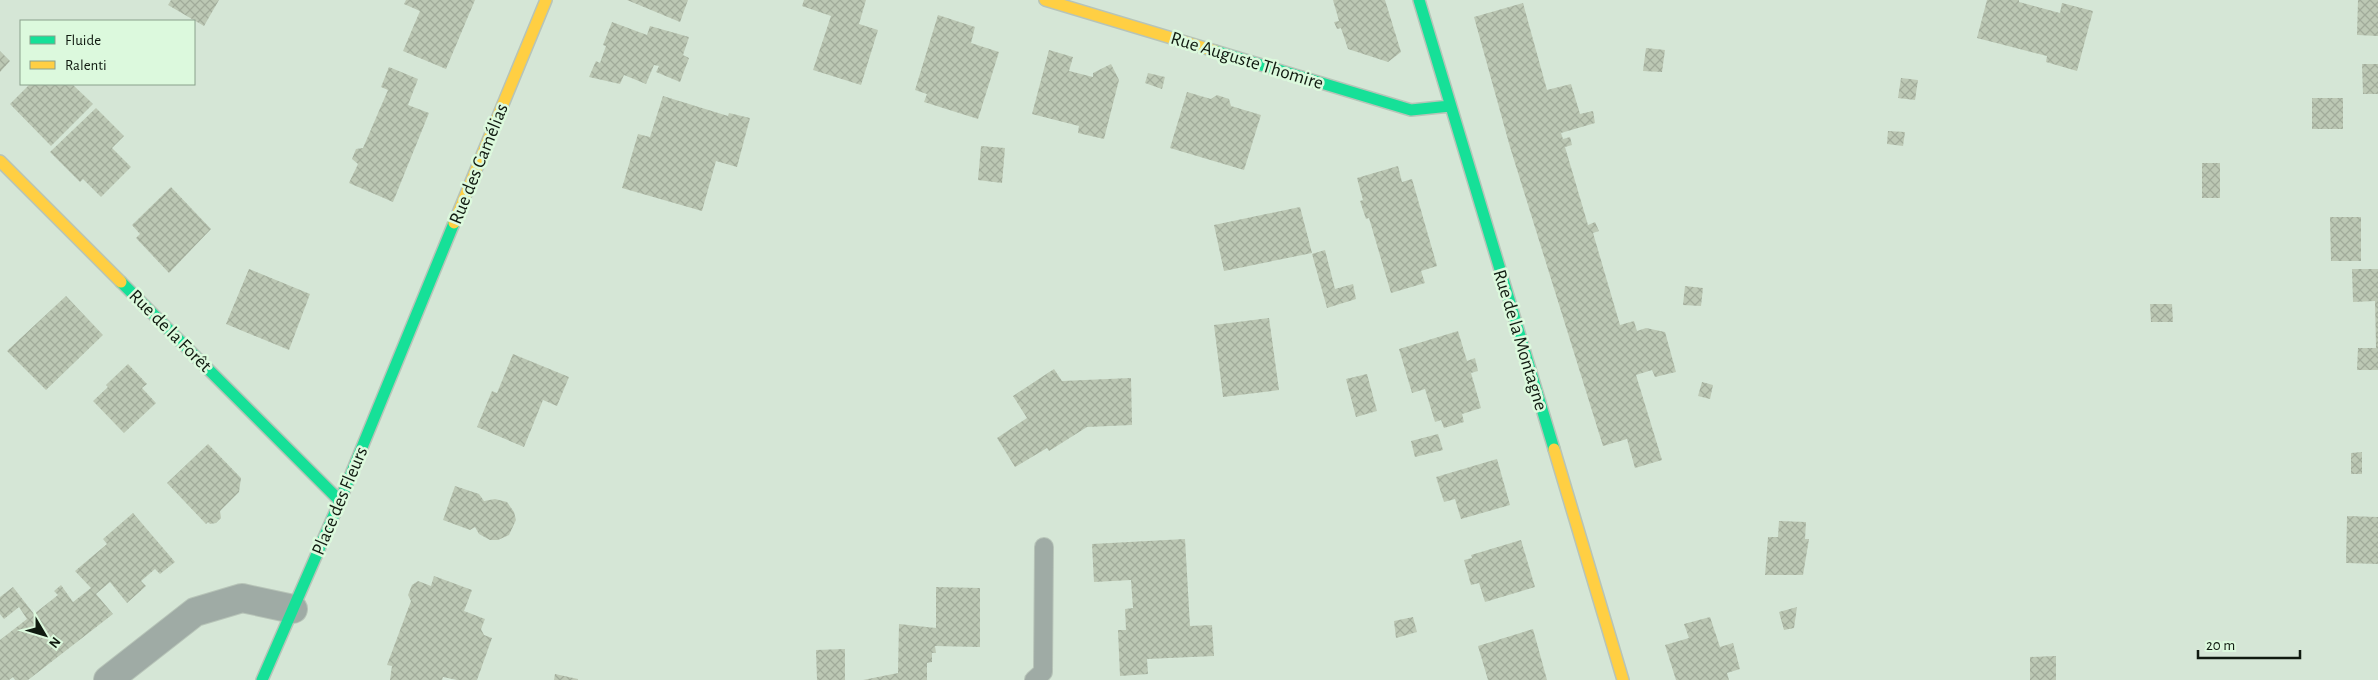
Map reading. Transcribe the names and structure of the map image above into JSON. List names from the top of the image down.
{
  "streets": {
    "street": [
      "Rue Auguste Thomire",
      "Rue des Camélias",
      "Rue de la Forêt",
      "Rue de la Montagne",
      "Place des Fleurs"
    ]
  },
  "crossings": [
    ["Rue Auguste Thomire", "Rue de la Montagne"],
    ["Rue des Camélias", "Place des Fleurs"],
    ["Rue de la Forêt", "Place des Fleurs"]
  ],
  "legend": ["Fluide", "Ralenti"],
  "scale_bar": "20 m",
  "north": "bottom right"
}
